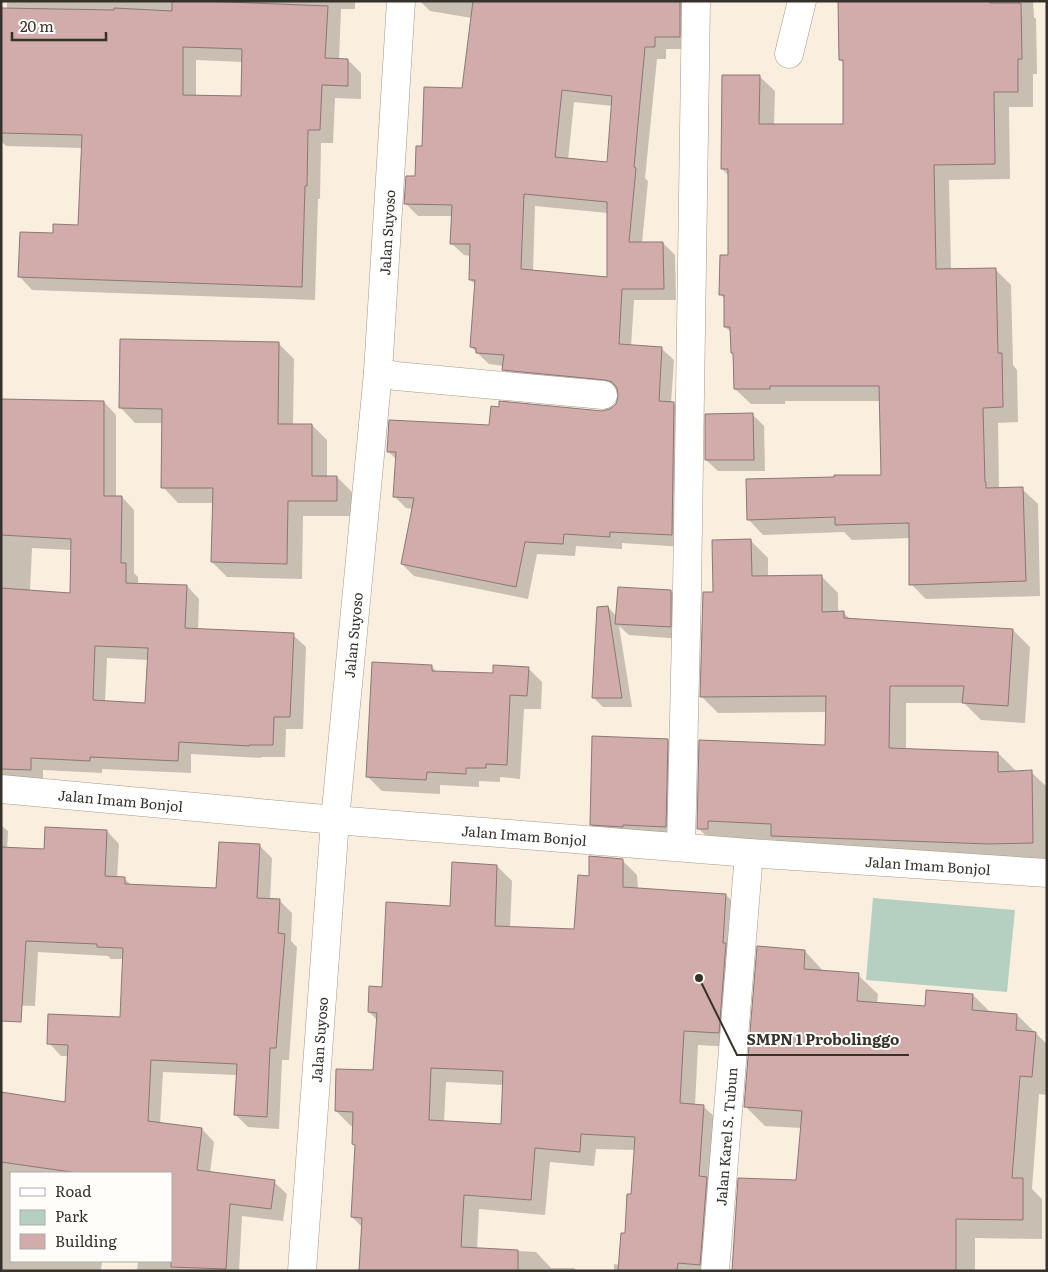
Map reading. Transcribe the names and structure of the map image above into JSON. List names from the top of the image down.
{
  "streets": {
    "street": ["Jalan Suyoso", "Jalan Imam Bonjol", "Jalan Karel S. Tubun"]
  },
  "crossings": [
    ["Jalan Suyoso", "Jalan Imam Bonjol"],
    ["Jalan Imam Bonjol", "Jalan Karel S. Tubun"]
  ],
  "places": ["SMPN 1 Probolinggo"],
  "legend": ["Road", "Park", "Building"],
  "scale_bar": "20 m"
}
